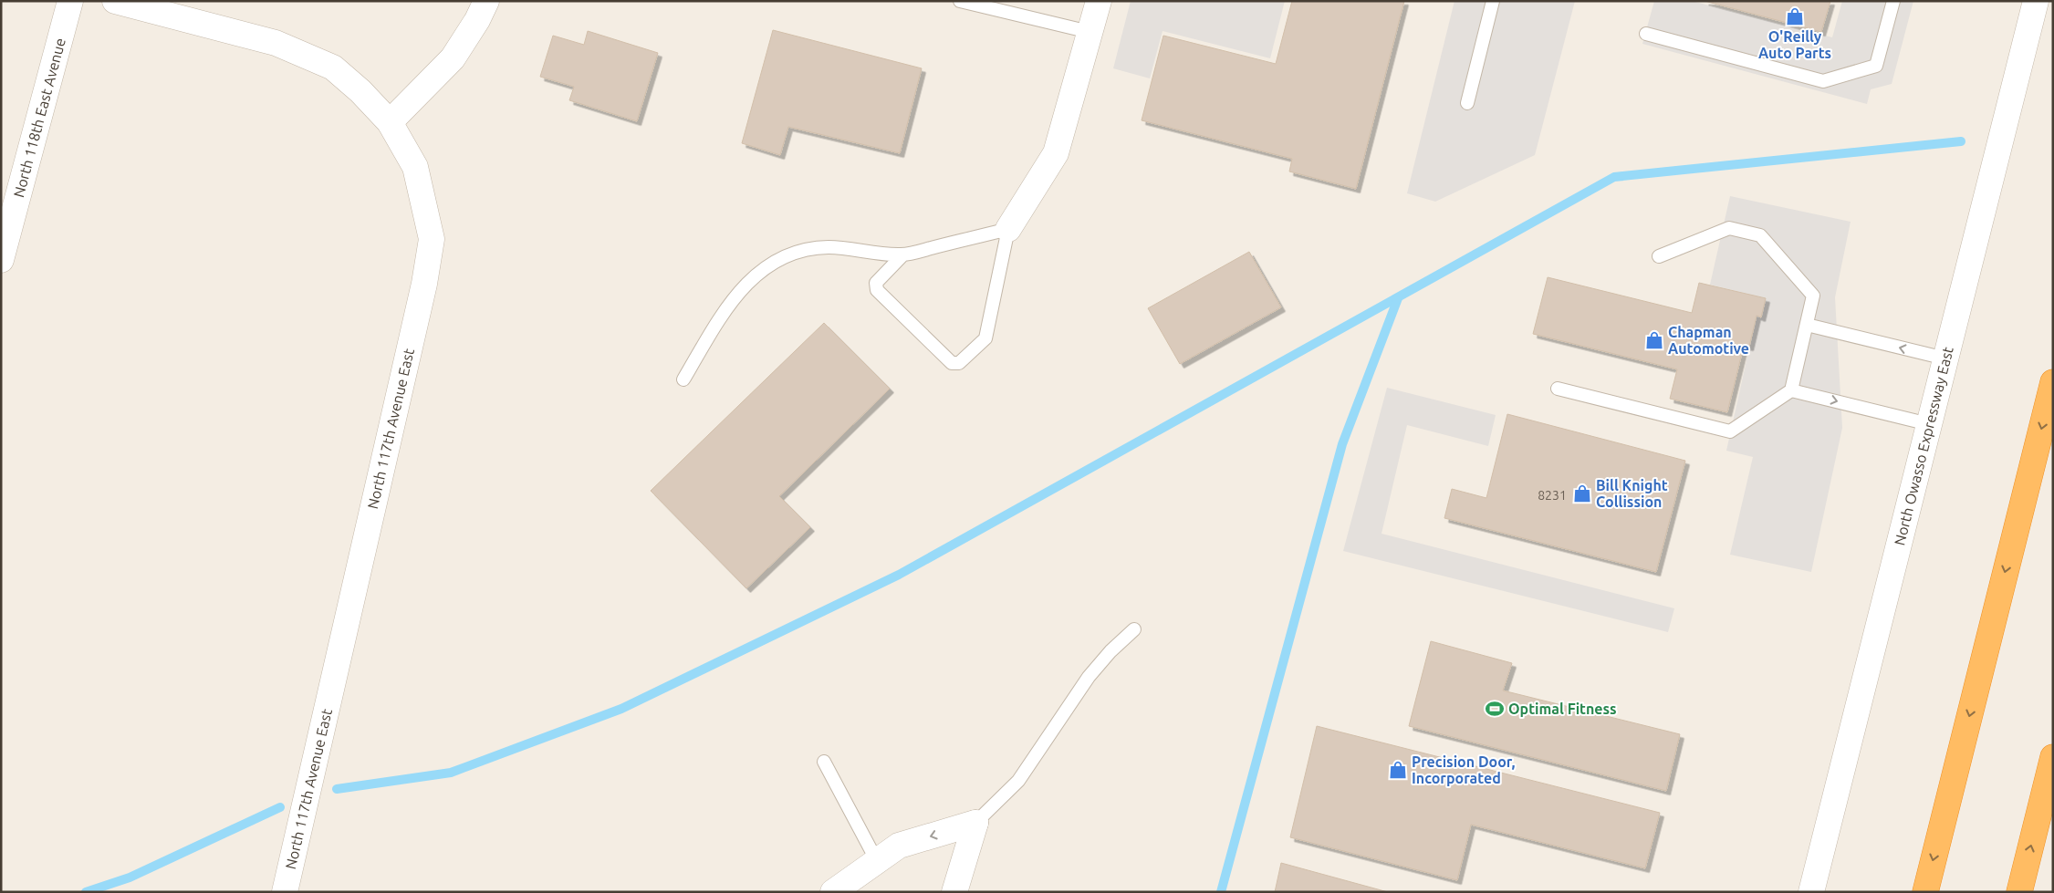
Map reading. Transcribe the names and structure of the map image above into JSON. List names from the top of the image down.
{
  "streets": {
    "street": ["North 118th East Avenue", "North 117th Avenue East", "North Owasso Expressway East"]
  },
  "places": {
    "shop": [
      "O'Reilly Auto Parts",
      "Chapman Automotive",
      "Bill Knight Collission",
      "Precision Door, Incorporated"
    ],
    "sports": ["Optimal Fitness"]
  },
  "house_numbers": ["8231"]
}
